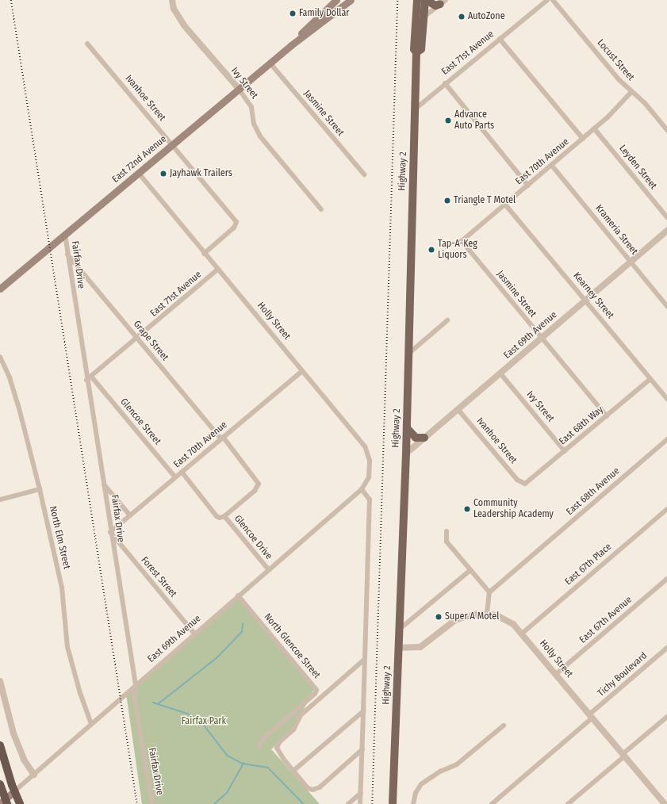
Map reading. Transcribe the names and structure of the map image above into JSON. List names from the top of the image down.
{
  "streets": {
    "main road": ["East 72nd Avenue", "Highway 2", "East 69th Avenue"],
    "street": [
      "East 71st Avenue",
      "Locust Street",
      "Ivy Street",
      "Ivanhoe Street",
      "Jasmine Street",
      "East 70th Avenue",
      "Leyden Street",
      "Krameria Street",
      "Fairfax Drive",
      "Kearney Street",
      "Holly Street",
      "Grape Street",
      "Glencoe Street",
      "East 68th Way",
      "East 68th Avenue",
      "North Elm Street",
      "Glencoe Drive",
      "East 67th Place",
      "Forest Street",
      "East 67th Avenue",
      "North Glencoe Street",
      "Tichy Boulevard"
    ]
  },
  "crossings": [
    ["East 71st Avenue", "Highway 2"],
    ["East 71st Avenue", "Fairfax Drive"],
    ["East 71st Avenue", "Holly Street"],
    ["East 71st Avenue", "Grape Street"],
    ["East 71st Avenue", "Glencoe Street"],
    ["Locust Street", "East 70th Avenue"],
    ["Ivy Street", "East 72nd Avenue"],
    ["Ivy Street", "East 69th Avenue"],
    ["Ivy Street", "East 68th Way"],
    ["Ivanhoe Street", "East 72nd Avenue"],
    ["Ivanhoe Street", "Holly Street"],
    ["Ivanhoe Street", "East 69th Avenue"],
    ["Ivanhoe Street", "East 68th Way"],
    ["Jasmine Street", "East 72nd Avenue"],
    ["Jasmine Street", "East 70th Avenue"],
    ["Jasmine Street", "East 69th Avenue"],
    ["Jasmine Street", "East 68th Way"],
    ["East 72nd Avenue", "Fairfax Drive"],
    ["East 72nd Avenue", "Holly Street"],
    ["East 70th Avenue", "Leyden Street"],
    ["East 70th Avenue", "Krameria Street"],
    ["East 70th Avenue", "Fairfax Drive"],
    ["East 70th Avenue", "Kearney Street"],
    ["East 70th Avenue", "Holly Street"],
    ["East 70th Avenue", "Grape Street"],
    ["East 70th Avenue", "Glencoe Street"],
    ["East 70th Avenue", "Forest Street"],
    ["Highway 2", "Holly Street"],
    ["Highway 2", "East 69th Avenue"],
    ["Krameria Street", "East 69th Avenue"],
    ["Fairfax Drive", "East 69th Avenue"],
    ["Fairfax Drive", "Grape Street"],
    ["Fairfax Drive", "Forest Street"],
    ["Kearney Street", "East 69th Avenue"],
    ["Kearney Street", "East 68th Way"],
    ["Holly Street", "East 69th Avenue"],
    ["Holly Street", "East 67th Place"],
    ["Holly Street", "East 67th Avenue"],
    ["Holly Street", "Tichy Boulevard"],
    ["East 69th Avenue", "North Elm Street"],
    ["East 69th Avenue", "Glencoe Drive"],
    ["East 69th Avenue", "Forest Street"],
    ["East 69th Avenue", "North Glencoe Street"],
    ["Grape Street", "Glencoe Drive"]
  ],
  "parks": ["Fairfax Park"],
  "places": [
    "Family Dollar",
    "AutoZone",
    "Advance Auto Parts",
    "Jayhawk Trailers",
    "Triangle T Motel",
    "Tap-A-Keg Liquors",
    "Community Leadership Academy",
    "Super A Motel"
  ]
}
